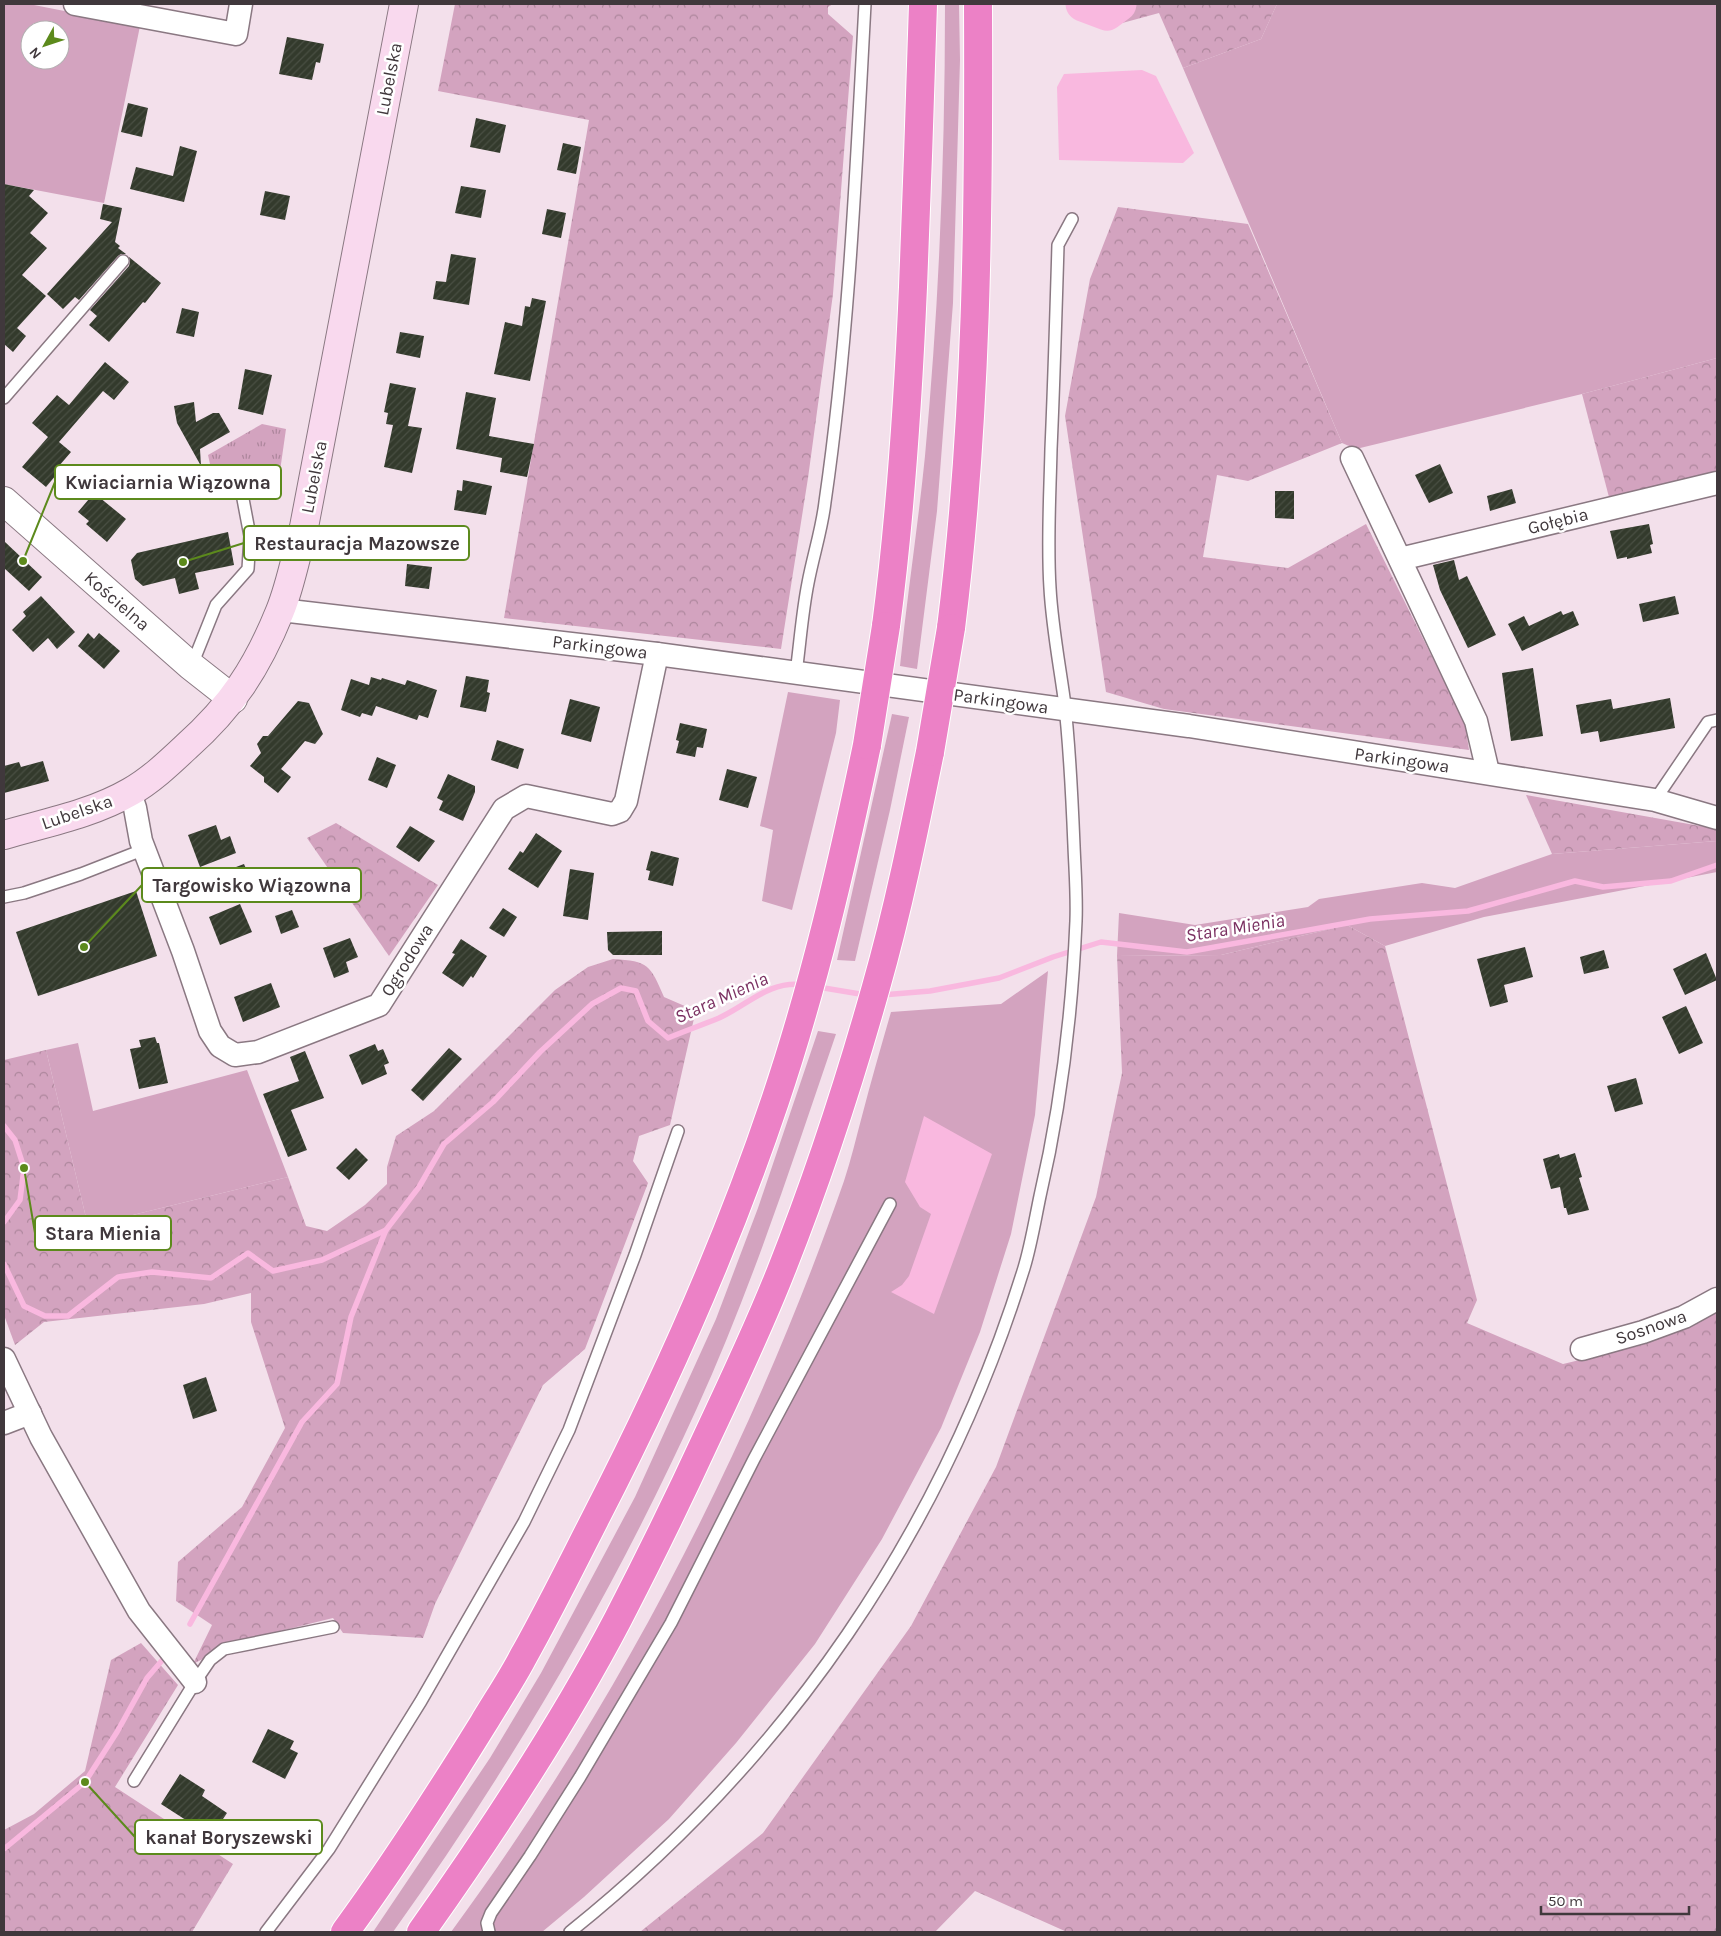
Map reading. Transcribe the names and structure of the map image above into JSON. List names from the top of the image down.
{
  "streets": {
    "main road": ["Lubelska"],
    "street": [
      "Gołębia",
      "Kościelna",
      "Parkingowa",
      "Ogrodowa",
      "Sosnowa"
    ]
  },
  "crossings": [
    ["Lubelska", "Kościelna"],
    ["Lubelska", "Parkingowa"],
    ["Lubelska", "Ogrodowa"],
    ["Parkingowa", "Ogrodowa"]
  ],
  "water": ["Stara Mienia"],
  "places": [
    "Kwiaciarnia Wiązowna",
    "Restauracja Mazowsze",
    "Targowisko Wiązowna",
    "Stara Mienia",
    "kanał Boryszewski"
  ],
  "scale_bar": "50 m",
  "north": "bottom left"
}
